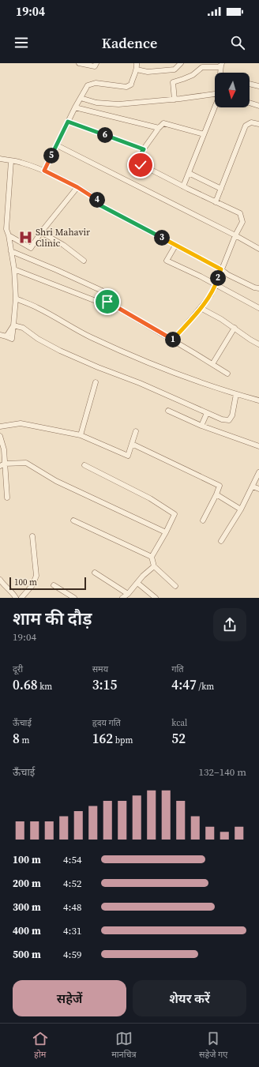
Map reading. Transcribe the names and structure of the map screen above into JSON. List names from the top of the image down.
{
  "places": {
    "hospital": ["Shri Mahavir Clinic"]
  },
  "scale_bar": "100 m",
  "north": "bottom",
  "page": {
    "status": "19:04",
    "header": "Kadence",
    "pins": [
      "6",
      "5",
      "4",
      "3",
      "2",
      "1"
    ],
    "scale": "100 m",
    "heading": ["शाम की दौड़", "19:04"],
    "stats": [
      ["दूरी", "0.68 km"],
      ["समय", "3:15"],
      ["गति", "4:47 /km"],
      ["ऊँचाई", "8 m"],
      ["हृदय गति", "162 bpm"],
      ["kcal", "52"]
    ],
    "chart": ["ऊँचाई", "132–140 m"],
    "list": [
      {
        "name": "100 m",
        "note": "4:54"
      },
      {
        "name": "200 m",
        "note": "4:52"
      },
      {
        "name": "300 m",
        "note": "4:48"
      },
      {
        "name": "400 m",
        "note": "4:31"
      },
      {
        "name": "500 m",
        "note": "4:59"
      }
    ],
    "buttons": ["सहेजें", "शेयर करें"],
    "tabs": ["होम", "मानचित्र", "सहेजे गए"]
  }
}
